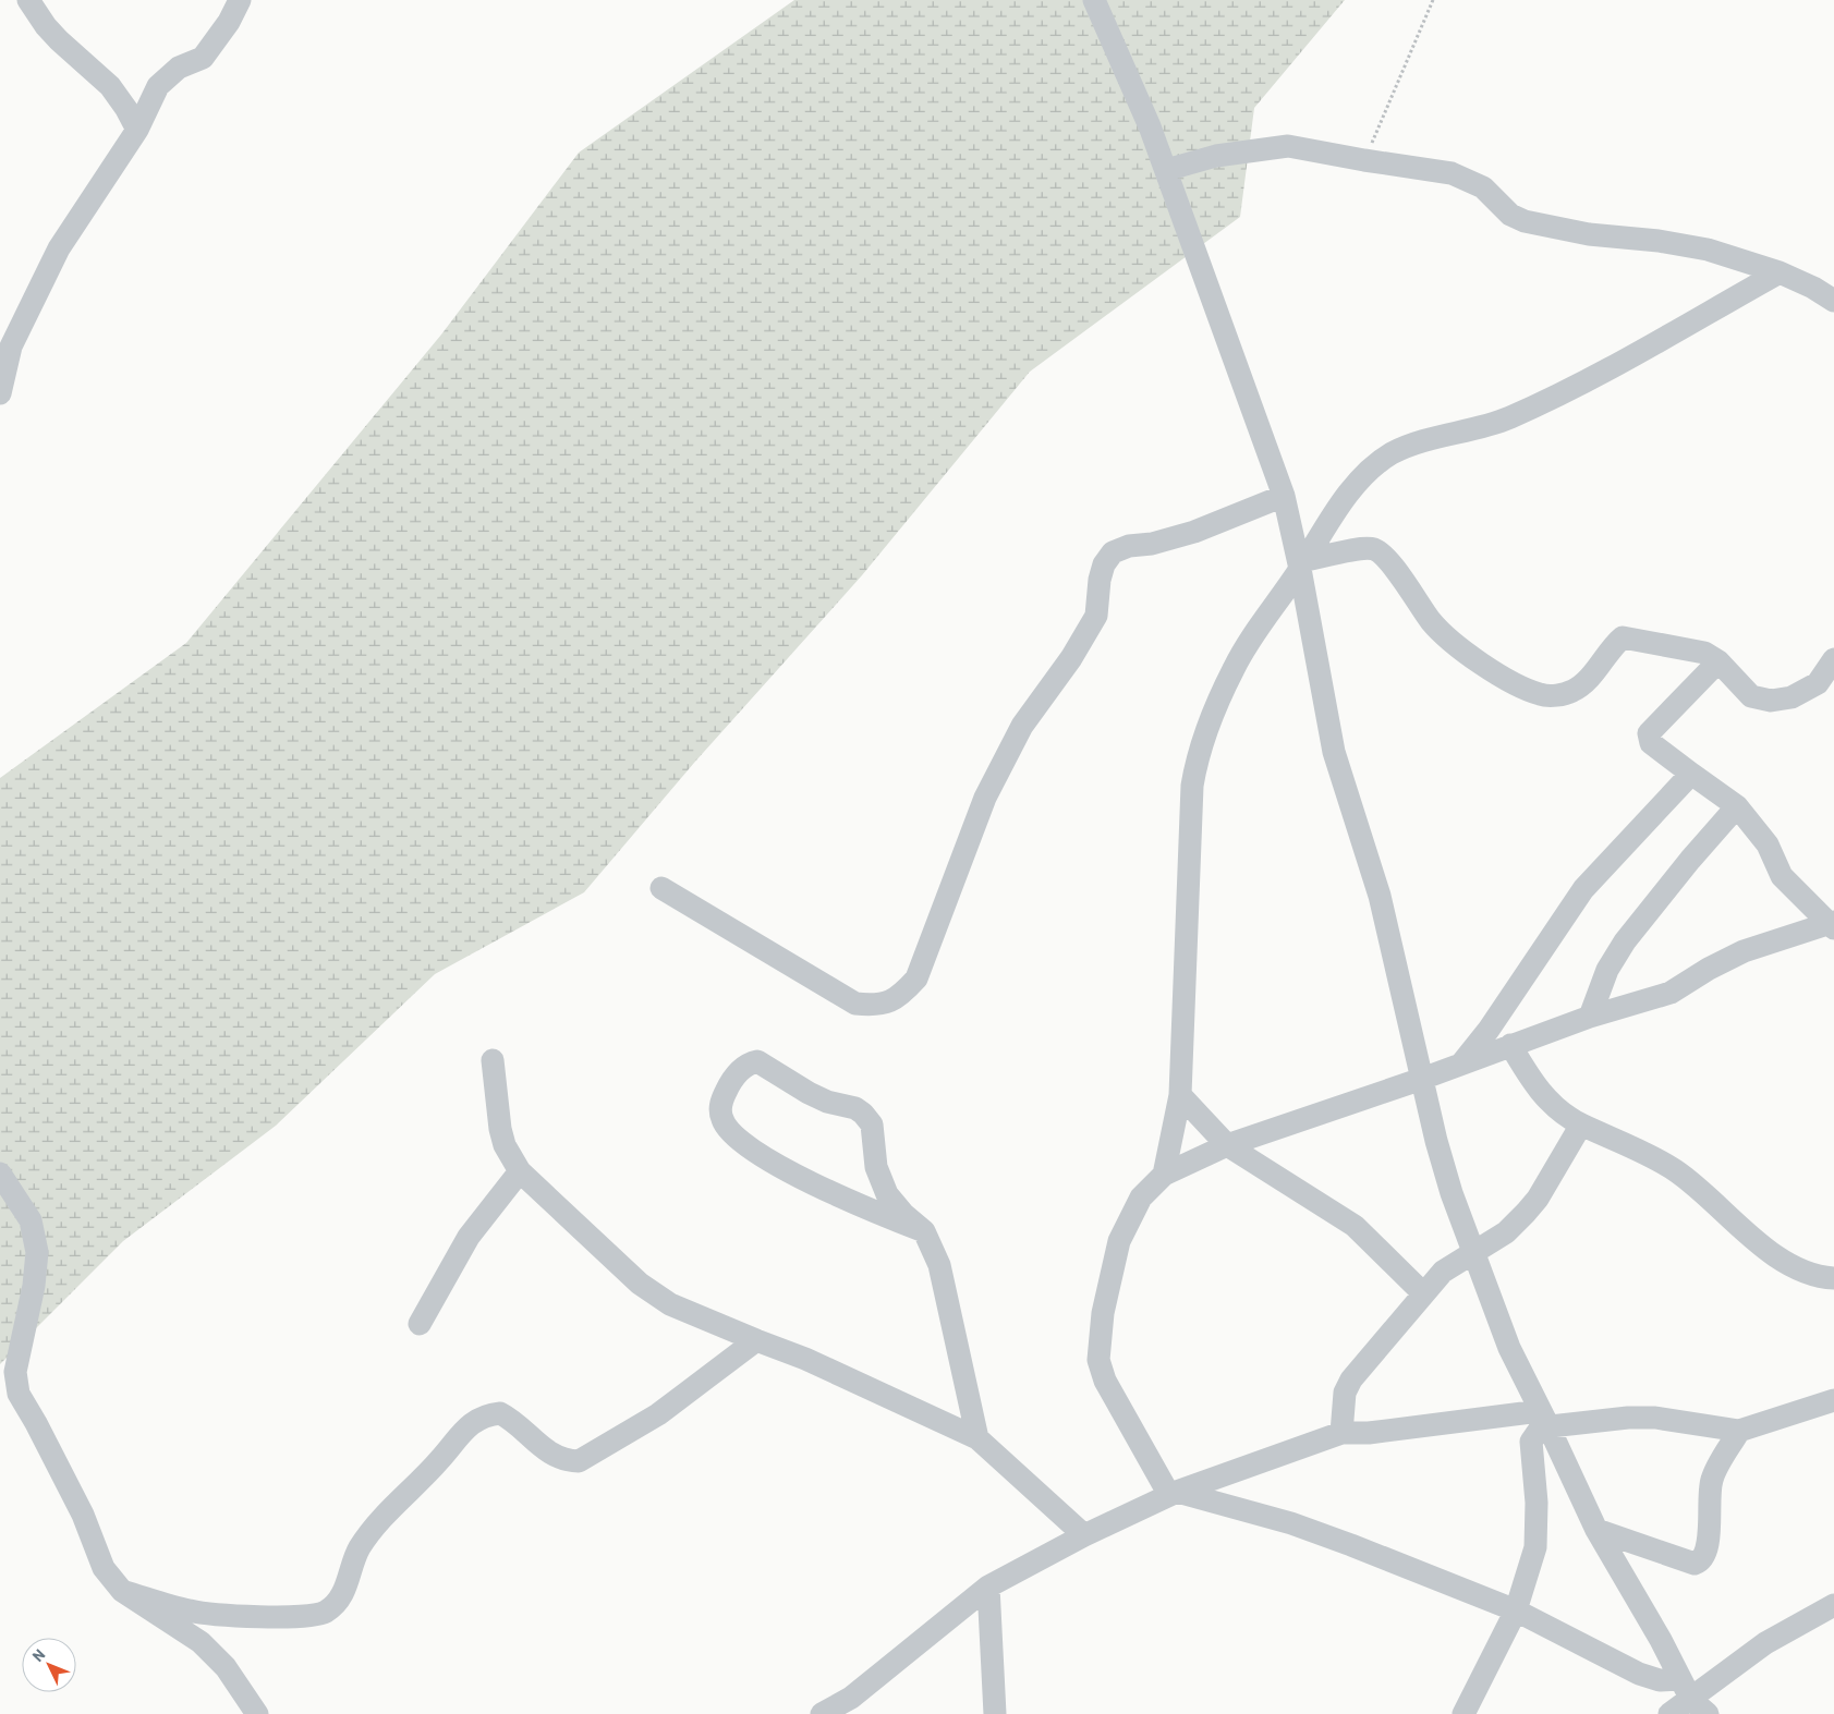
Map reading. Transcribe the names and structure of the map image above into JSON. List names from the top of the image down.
{
  "north": "top left"
}
